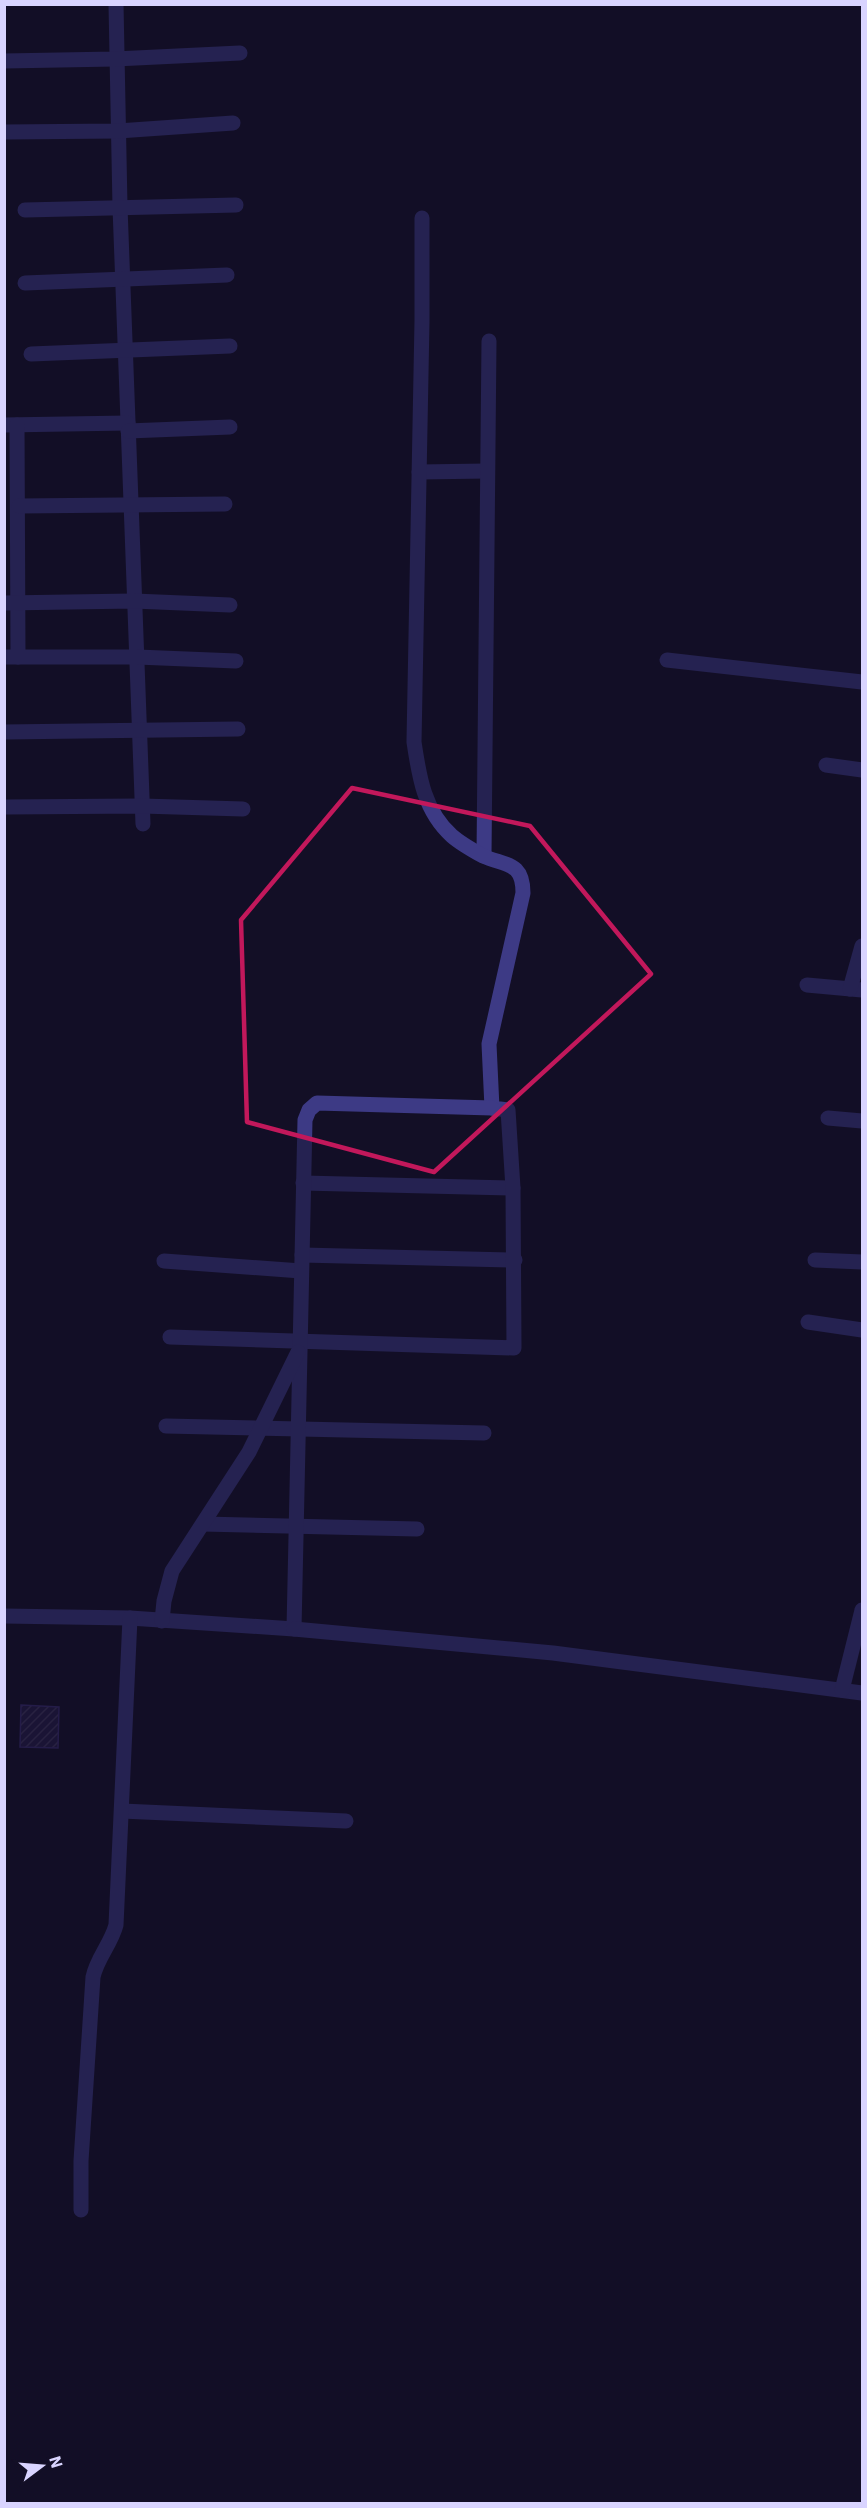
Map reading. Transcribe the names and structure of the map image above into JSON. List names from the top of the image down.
{
  "north": "right"
}
